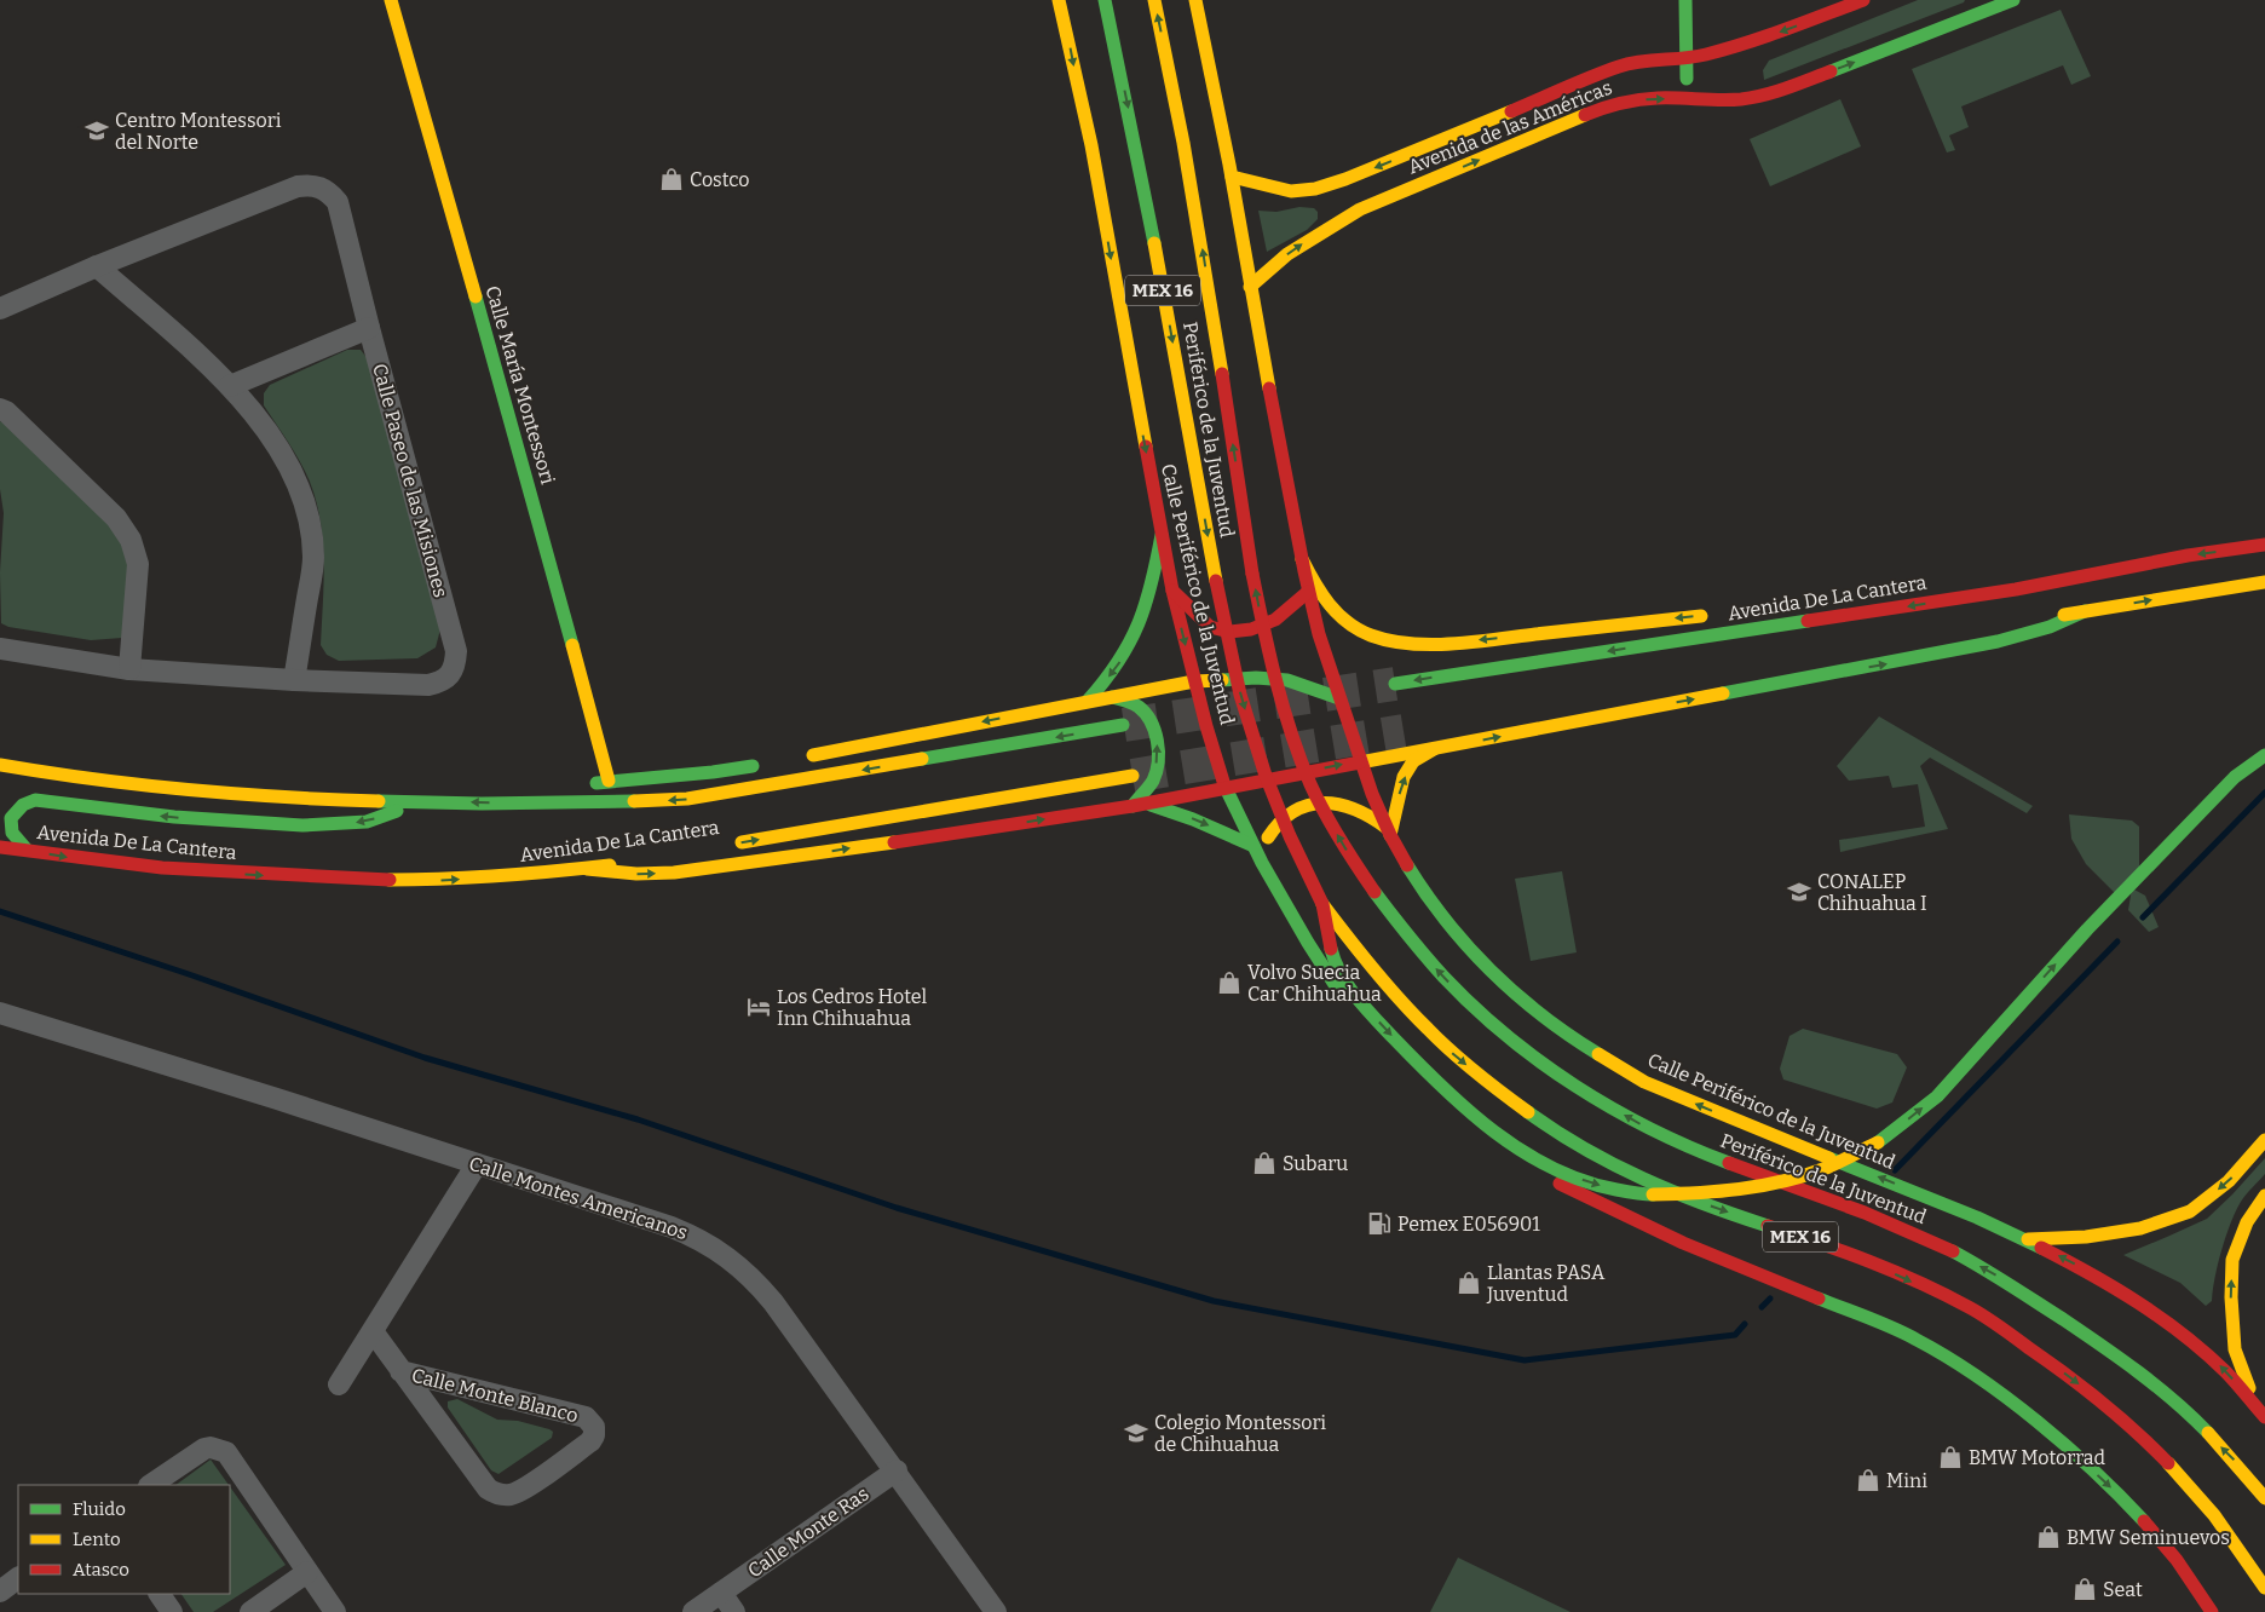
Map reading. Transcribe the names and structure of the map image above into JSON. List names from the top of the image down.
{
  "streets": {
    "main road": [
      "Avenida de las Américas",
      "MEX 16",
      "Calle María Montessori",
      "Periférico de la Juventud",
      "Calle Periférico de la Juventud",
      "Avenida De La Cantera"
    ],
    "street": [
      "Calle Paseo de las Misiones",
      "Calle Montes Americanos",
      "Calle Monte Blanco",
      "Calle Monte Ras"
    ]
  },
  "crossings": [
    ["Avenida de las Américas", "Calle Periférico de la Juventud"],
    ["MEX 16", "Calle Periférico de la Juventud"],
    ["Periférico de la Juventud", "Calle Periférico de la Juventud"],
    ["Calle Montes Americanos", "Calle Monte Ras"]
  ],
  "places": {
    "school or university": ["Centro Montessori del Norte", "CONALEP Chihuahua I", "Colegio Montessori de Chihuahua"],
    "shop": [
      "Costco",
      "Volvo Suecia Car Chihuahua",
      "Subaru",
      "Llantas PASA Juventud",
      "BMW Motorrad",
      "Mini",
      "BMW Seminuevos",
      "Seat"
    ],
    "hotel": ["Los Cedros Hotel Inn Chihuahua"],
    "fuel station": ["Pemex E056901"]
  },
  "legend": ["Fluido", "Lento", "Atasco"]
}
